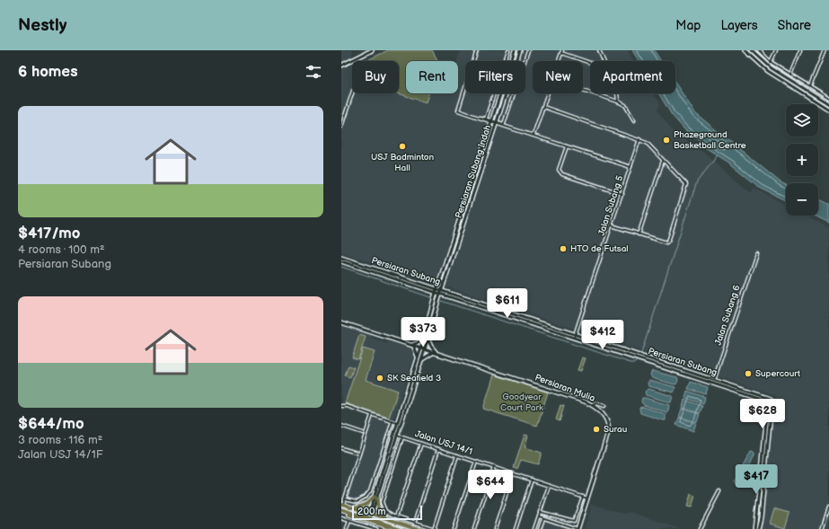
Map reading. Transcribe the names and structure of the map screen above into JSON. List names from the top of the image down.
{
  "streets": {
    "street": [
      "Persiaran Subang Indah",
      "Jalan Subang 5",
      "Persiaran Subang",
      "Jalan Subang 6",
      "Persiaran Mulia",
      "Jalan USJ 14/1"
    ]
  },
  "crossings": [
    ["Persiaran Subang Indah", "Persiaran Subang"],
    ["Jalan Subang 5", "Persiaran Subang"],
    ["Persiaran Subang", "Jalan Subang 6"],
    ["Persiaran Mulia", "Jalan USJ 14/1"]
  ],
  "parks": ["Goodyear Court Park"],
  "places": [
    "Phazeground Basketball Centre",
    "USJ Badminton Hall",
    "HTO de Futsal",
    "Supercourt",
    "SK Seafield 3",
    "Surau"
  ],
  "scale_bar": "200 m",
  "page": {
    "header": "Nestly",
    "nav": ["Map", "Layers", "Share"],
    "heading": "6 homes",
    "chip": [
      "Buy",
      "Rent",
      "Filters",
      "New",
      "Apartment"
    ],
    "list": [
      {
        "name": "$417/mo",
        "note": "4 rooms · 100 m² · Persiaran Subang"
      },
      {
        "name": "$644/mo",
        "note": "3 rooms · 116 m² · Jalan USJ 14/1F"
      }
    ],
    "map_buttons": ["+", "−"],
    "price": [
      "$611",
      "$373",
      "$412",
      "$628",
      "$417",
      "$644"
    ],
    "scale": "200 m"
  }
}
